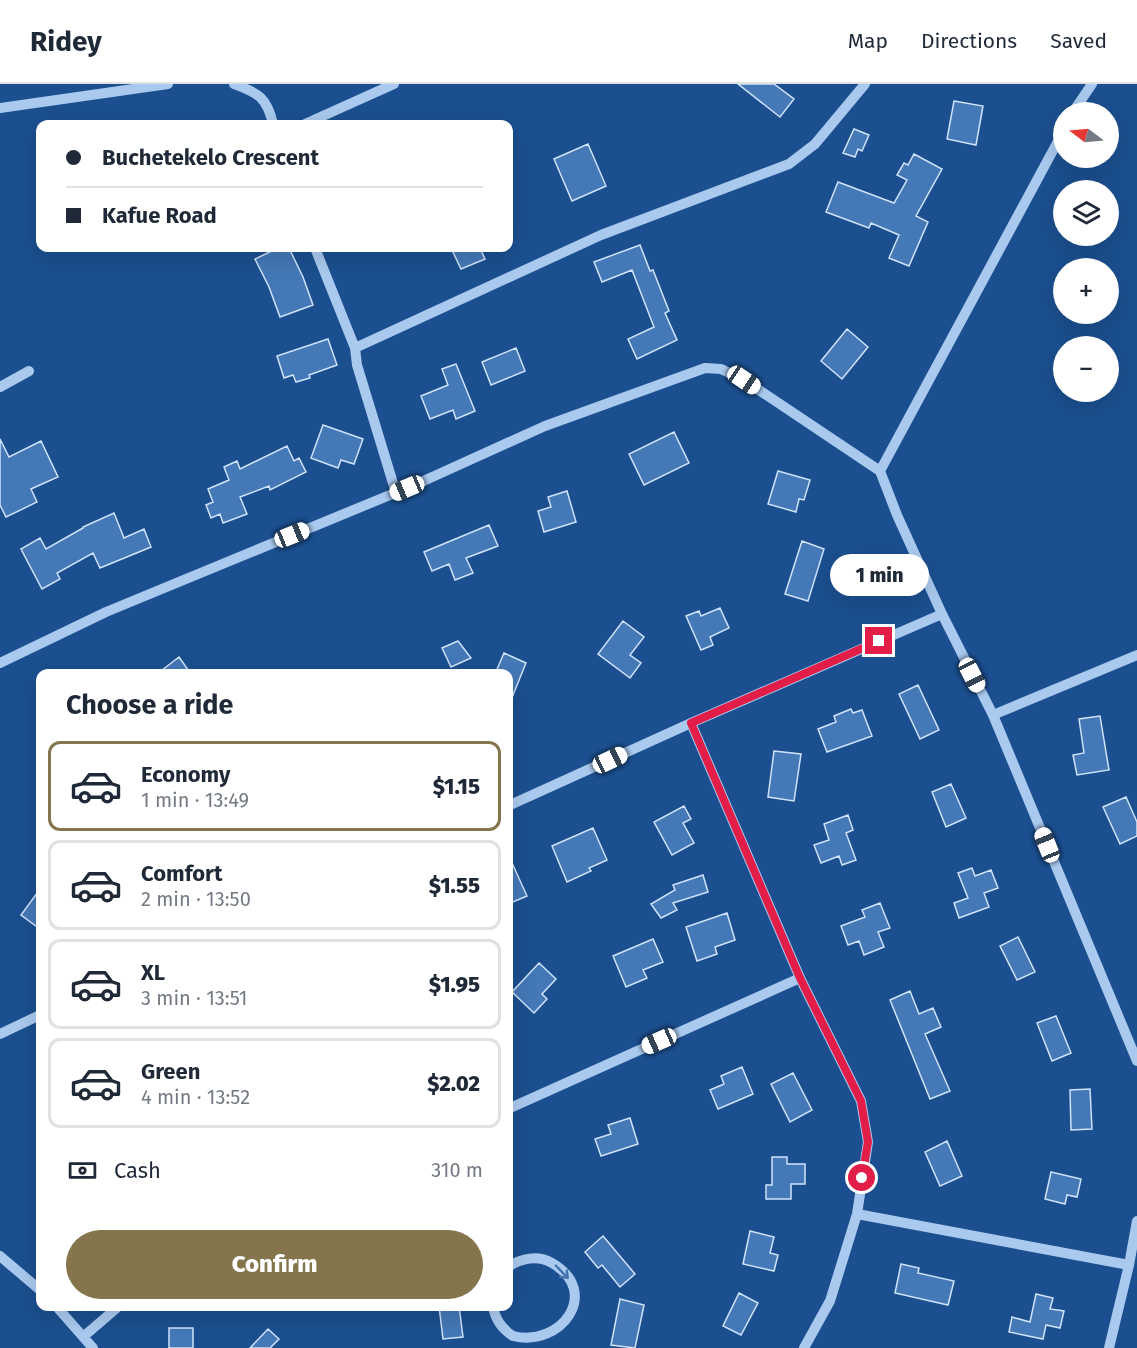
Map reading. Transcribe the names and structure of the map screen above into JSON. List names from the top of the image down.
{
  "north": "left",
  "page": {
    "header": "Ridey",
    "nav": ["Map", "Directions", "Saved"],
    "map_buttons": ["+", "−"],
    "banner": ["Buchetekelo Crescent", "Kafue Road"],
    "bubble": "1 min",
    "heading": "Choose a ride",
    "list": [
      {
        "name": "Economy",
        "note": "1 min · 13:49",
        "value": "$1.15"
      },
      {
        "name": "Comfort",
        "note": "2 min · 13:50",
        "value": "$1.55"
      },
      {
        "name": "XL",
        "note": "3 min · 13:51",
        "value": "$1.95"
      },
      {
        "name": "Green",
        "note": "4 min · 13:52",
        "value": "$2.02"
      }
    ],
    "pay": ["Cash", "310 m"],
    "buttons": "Confirm"
  }
}
